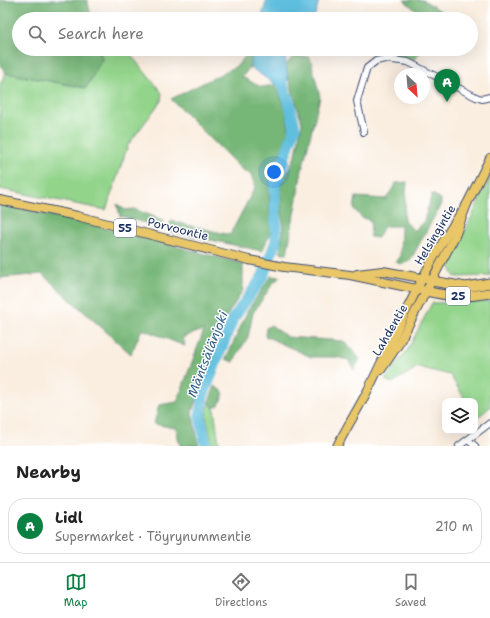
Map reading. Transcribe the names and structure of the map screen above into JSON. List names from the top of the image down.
{
  "streets": {
    "highway": ["25"],
    "main road": [
      "55",
      "Porvoontie",
      "Helsingintie",
      "Lahdentie"
    ]
  },
  "crossings": [
    ["Porvoontie", "Helsingintie"],
    ["Porvoontie", "25"],
    ["Porvoontie", "Lahdentie"],
    ["Helsingintie", "25"],
    ["Helsingintie", "Lahdentie"],
    ["25", "Lahdentie"]
  ],
  "water": ["Mäntsälänjoki"],
  "north": "bottom right",
  "page": {
    "search": "Search here",
    "pins": "A",
    "heading": "Nearby",
    "list": [
      {
        "mark": "A",
        "name": "Lidl",
        "note": "Supermarket · Töyrynummentie",
        "value": "210 m"
      }
    ],
    "nav": ["Map", "Directions", "Saved"]
  }
}
